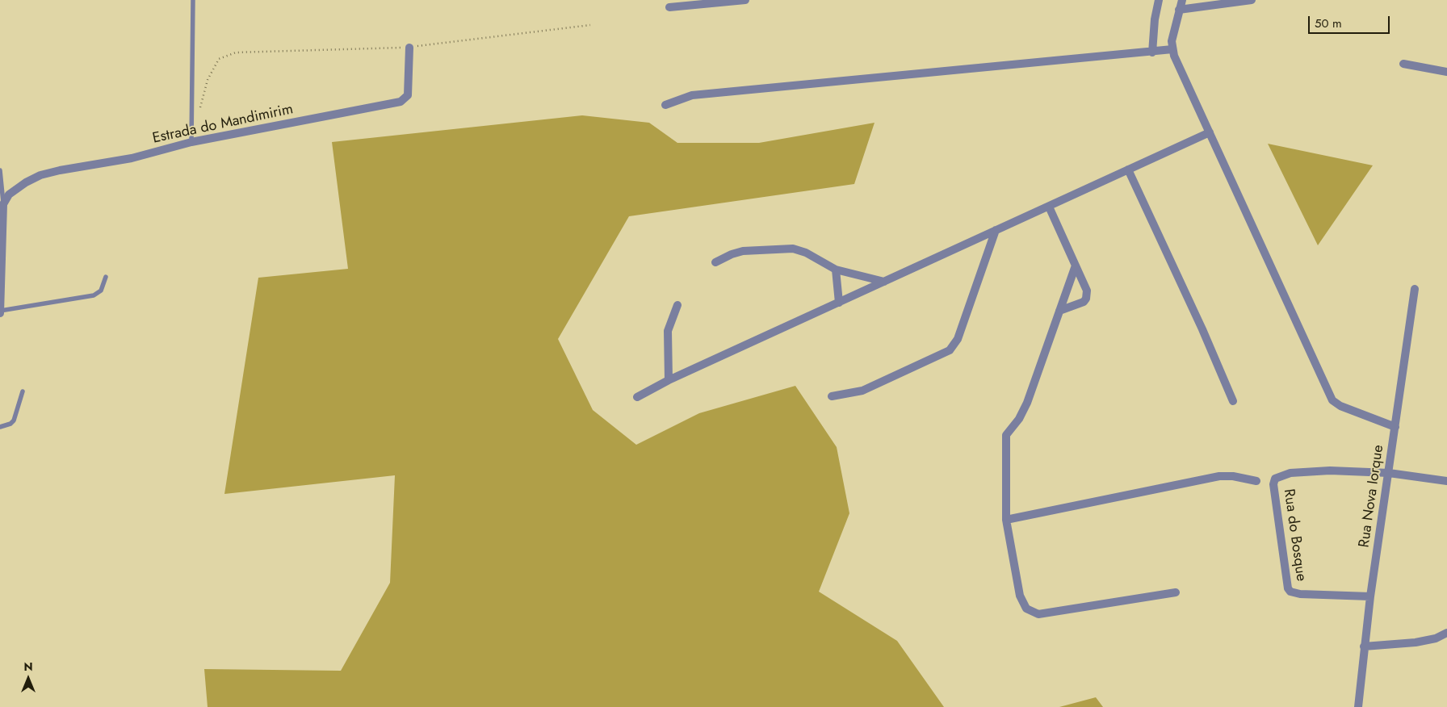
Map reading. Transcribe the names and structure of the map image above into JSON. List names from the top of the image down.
{
  "streets": {
    "street": ["Estrada do Mandimirim", "Rua Nova Iorque", "Rua do Bosque"]
  },
  "crossings": [
    ["Rua Nova Iorque", "Rua do Bosque"]
  ],
  "scale_bar": "50 m",
  "north": "top"
}
